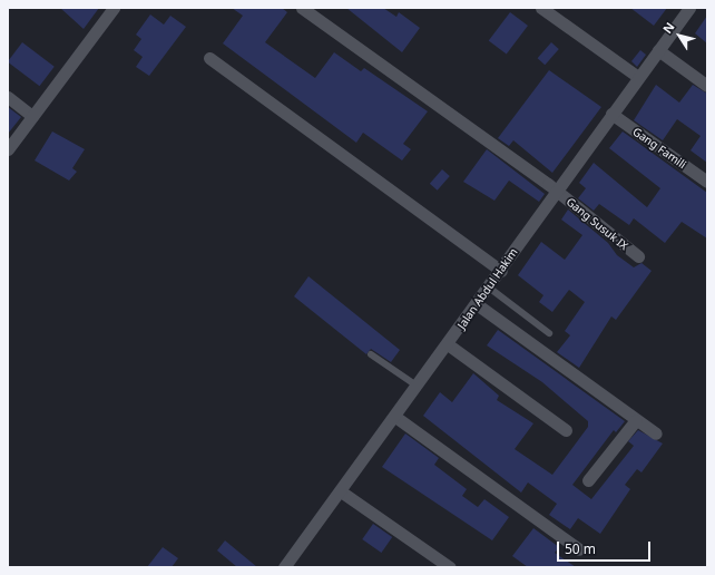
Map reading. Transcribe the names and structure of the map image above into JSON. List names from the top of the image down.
{
  "streets": {
    "street": ["Gang Famili", "Gang Susuk IX", "Jalan Abdul Hakim"]
  },
  "crossings": [
    ["Gang Famili", "Jalan Abdul Hakim"],
    ["Gang Susuk IX", "Jalan Abdul Hakim"]
  ],
  "scale_bar": "50 m",
  "north": "top left"
}
